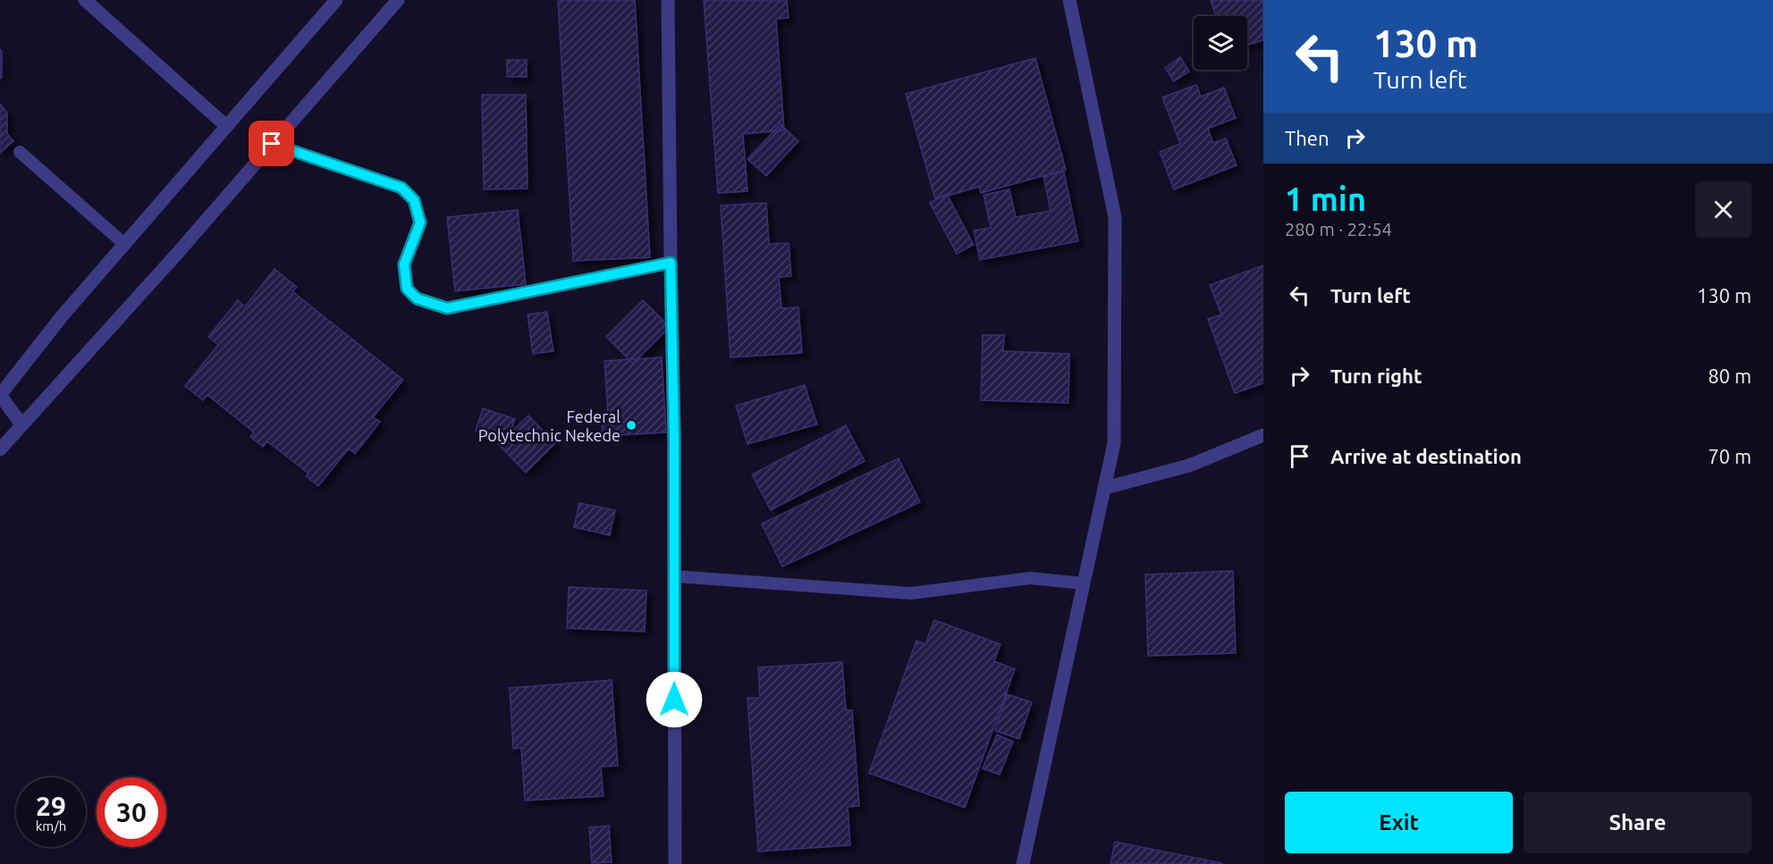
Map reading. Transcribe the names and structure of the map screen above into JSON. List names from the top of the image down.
{
  "places": ["Federal Polytechnic Nekede"],
  "page": {
    "turn": ["130 m", "Turn left"],
    "then": "Then",
    "heading": ["1 min", "280 m · 22:54"],
    "list": [
      {
        "name": "Turn left",
        "value": "130 m"
      },
      {
        "name": "Turn right",
        "value": "80 m"
      },
      {
        "name": "Arrive at destination",
        "value": "70 m"
      }
    ],
    "speed": "29 km/h",
    "limit": "30",
    "buttons": ["Exit", "Share"]
  }
}
